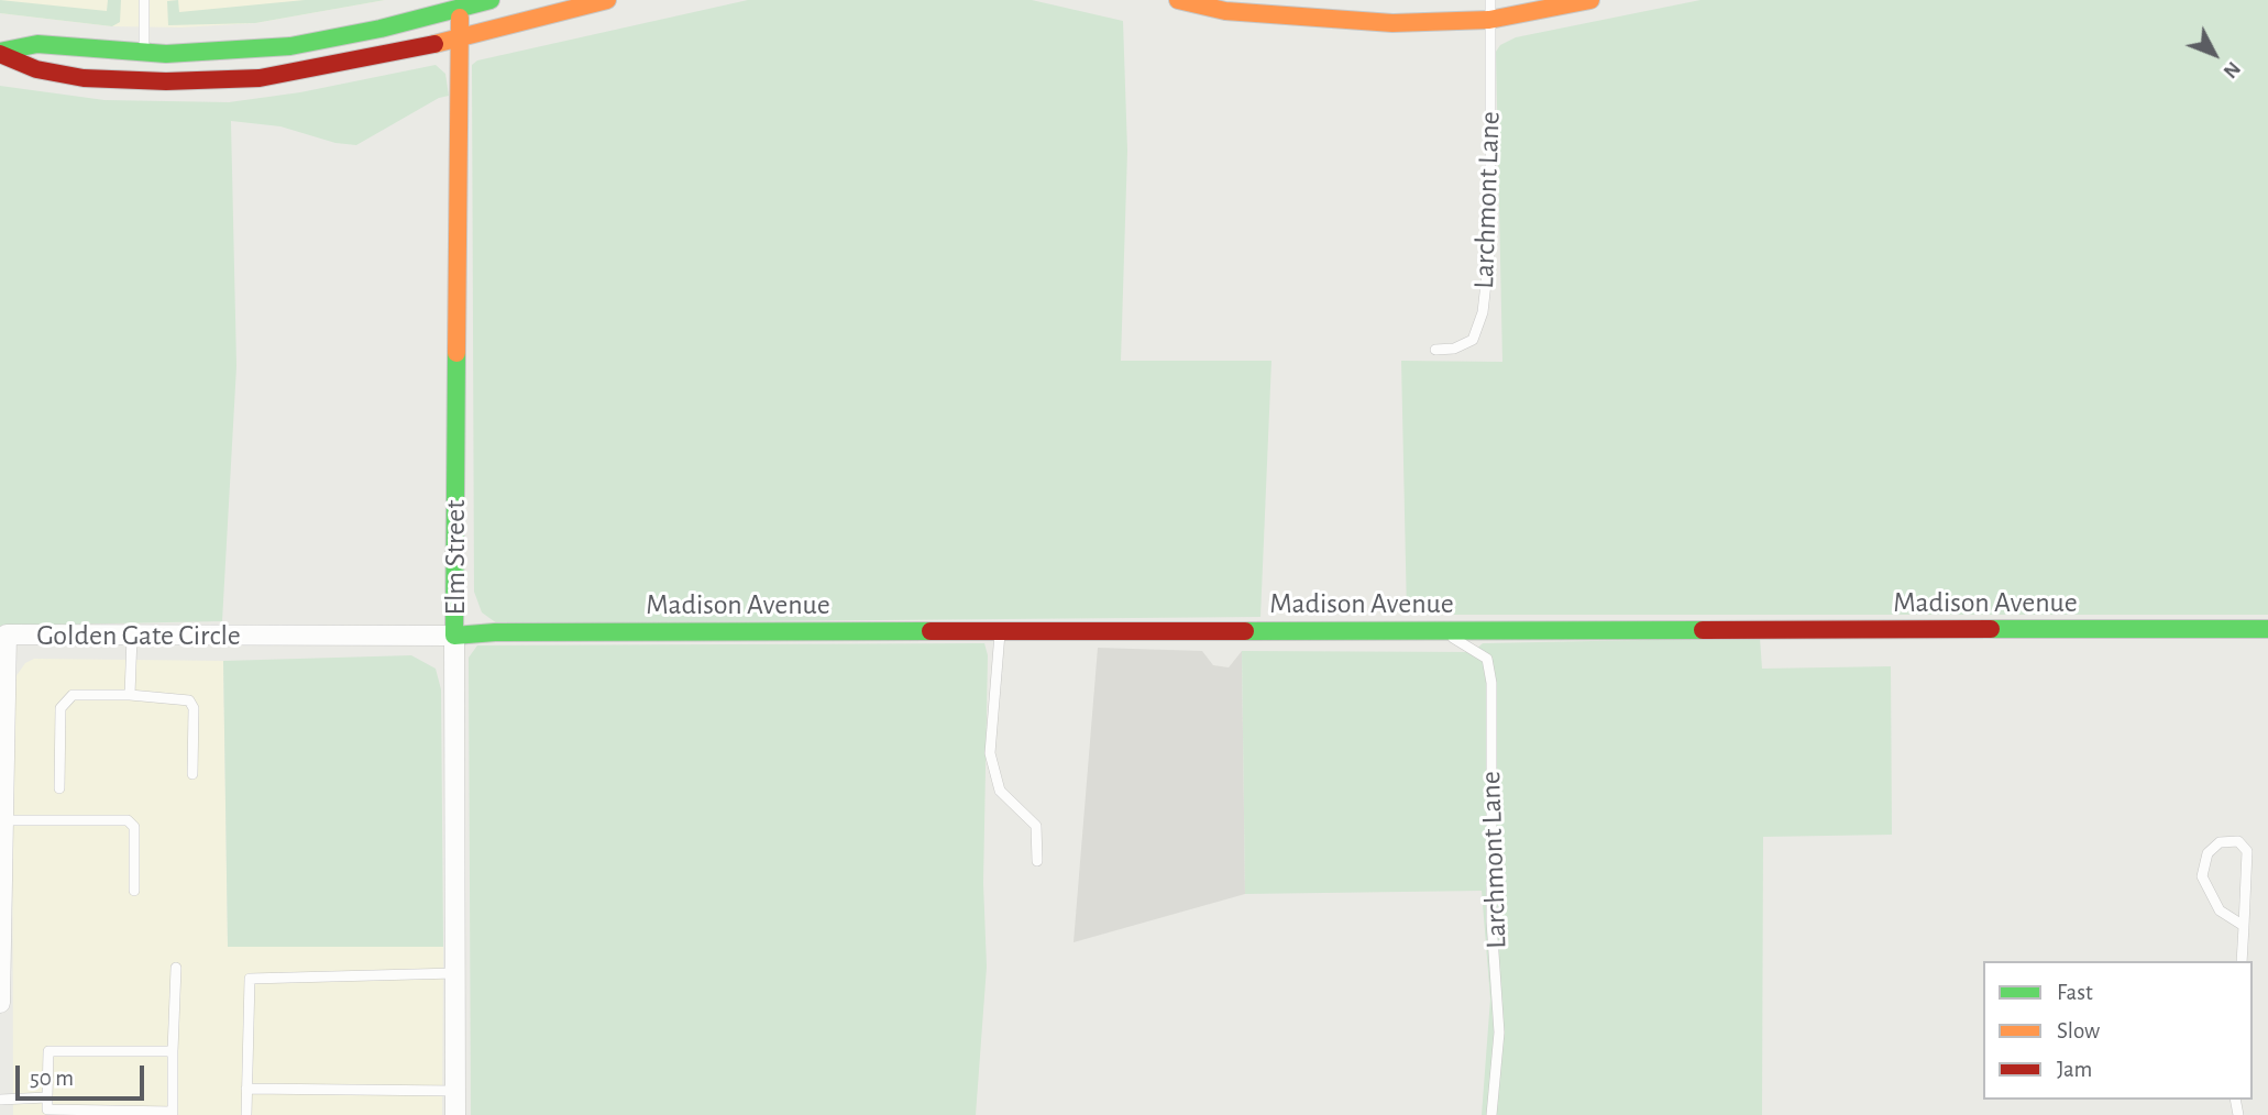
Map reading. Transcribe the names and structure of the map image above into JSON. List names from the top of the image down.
{
  "streets": {
    "street": ["Elm Street", "Madison Avenue", "Golden Gate Circle"],
    "lane": ["Larchmont Lane"]
  },
  "crossings": [
    ["Larchmont Lane", "Madison Avenue"],
    ["Elm Street", "Madison Avenue"],
    ["Elm Street", "Golden Gate Circle"],
    ["Madison Avenue", "Golden Gate Circle"]
  ],
  "legend": ["Fast", "Slow", "Jam"],
  "scale_bar": "50 m",
  "north": "bottom right"
}
